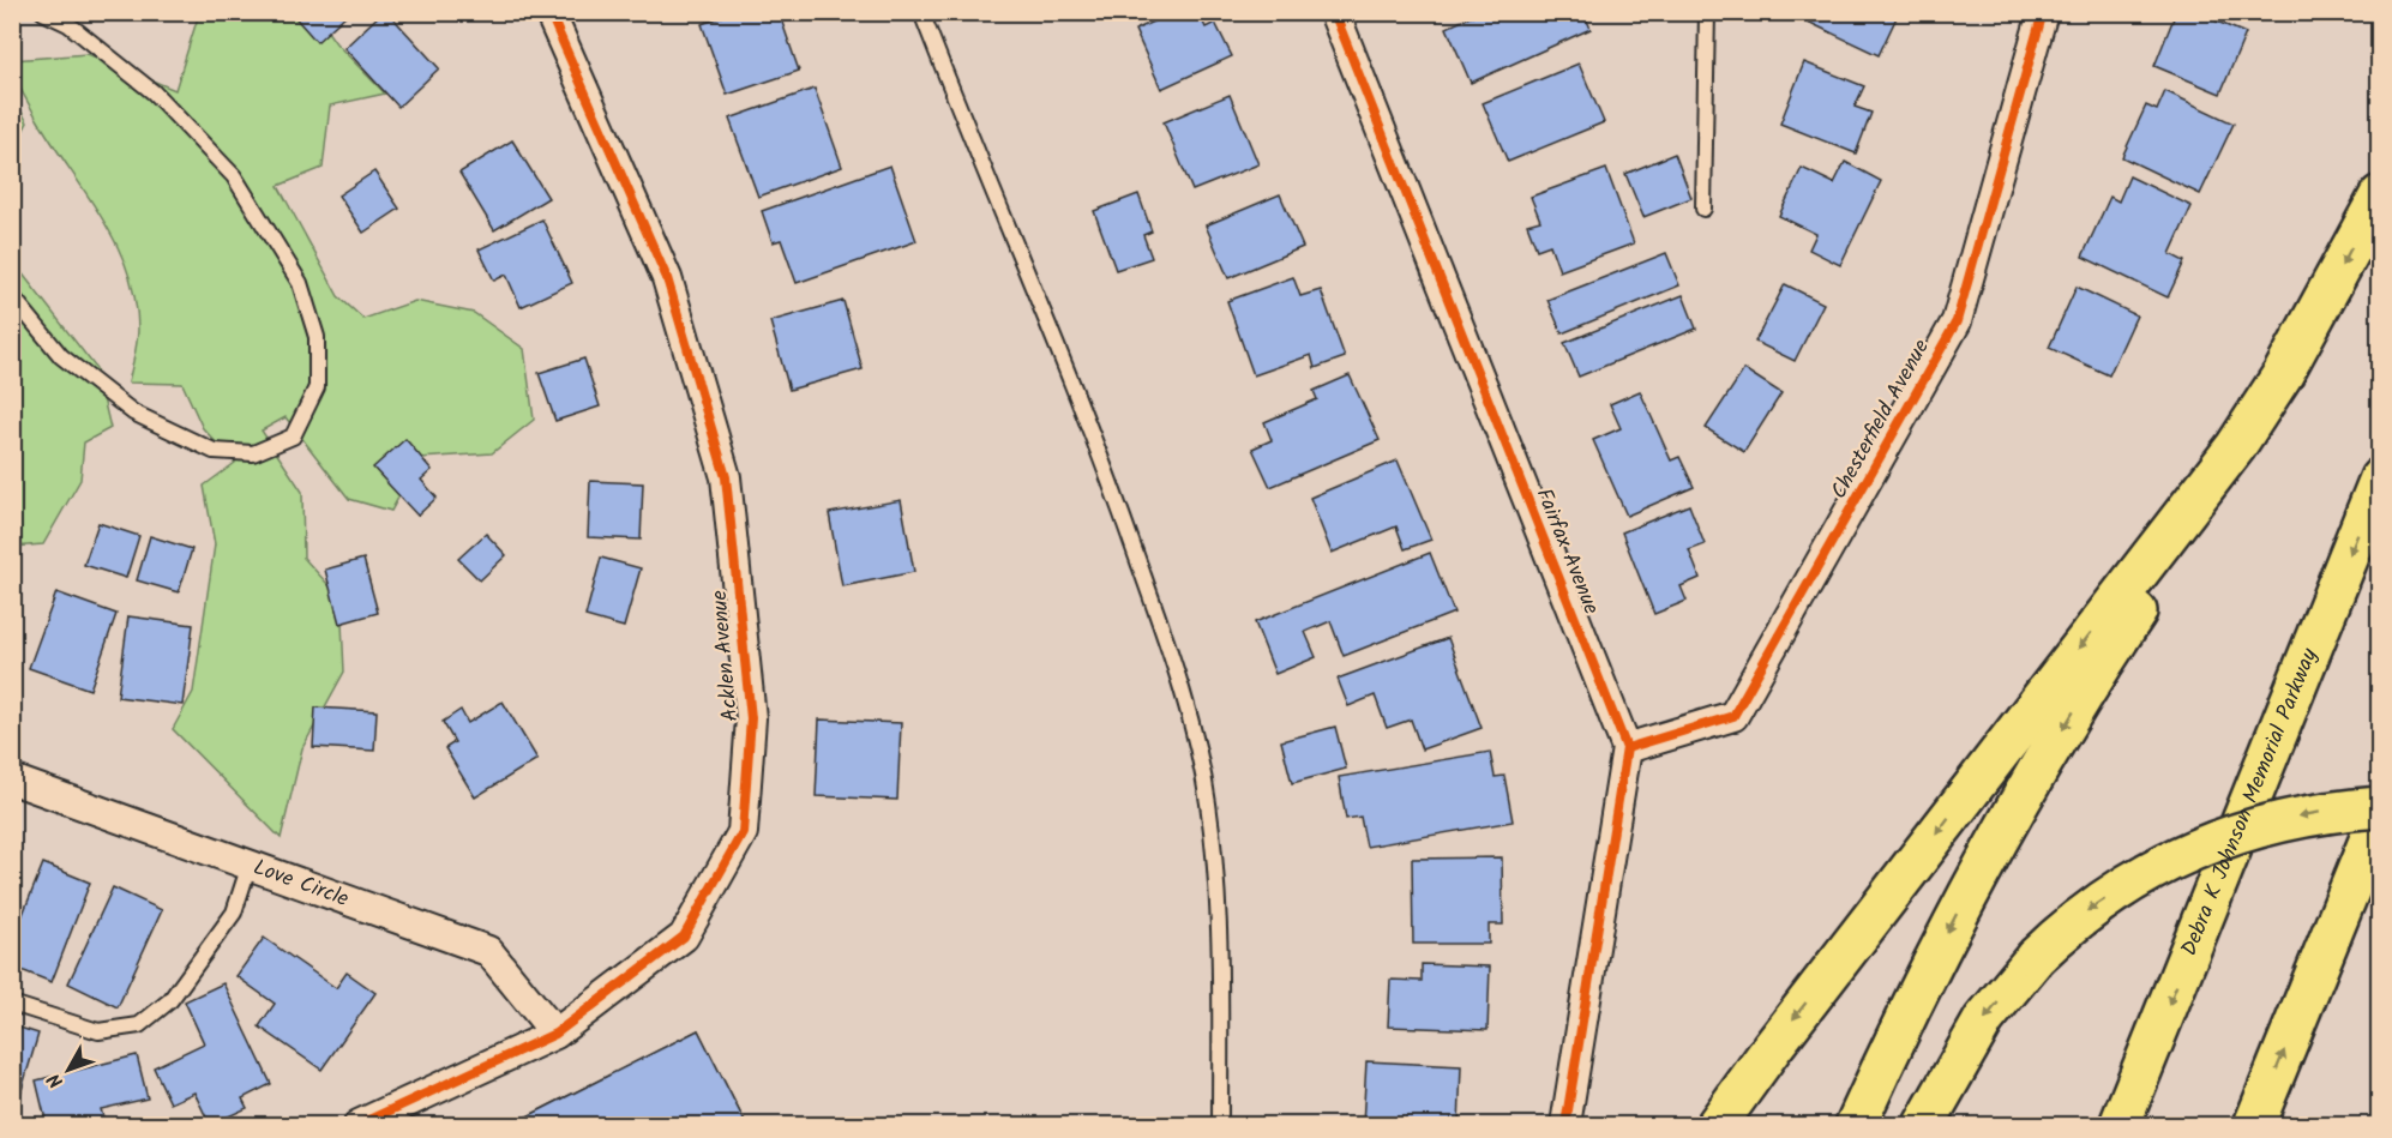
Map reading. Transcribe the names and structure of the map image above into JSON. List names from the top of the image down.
{
  "streets": {
    "highway": ["Debra K Johnson Memorial Parkway"],
    "street": [
      "Chesterfield Avenue",
      "Fairfax Avenue",
      "Acklen Avenue",
      "Love Circle"
    ]
  },
  "crossings": [
    ["Chesterfield Avenue", "Fairfax Avenue"],
    ["Acklen Avenue", "Love Circle"]
  ],
  "north": "bottom left"
}
